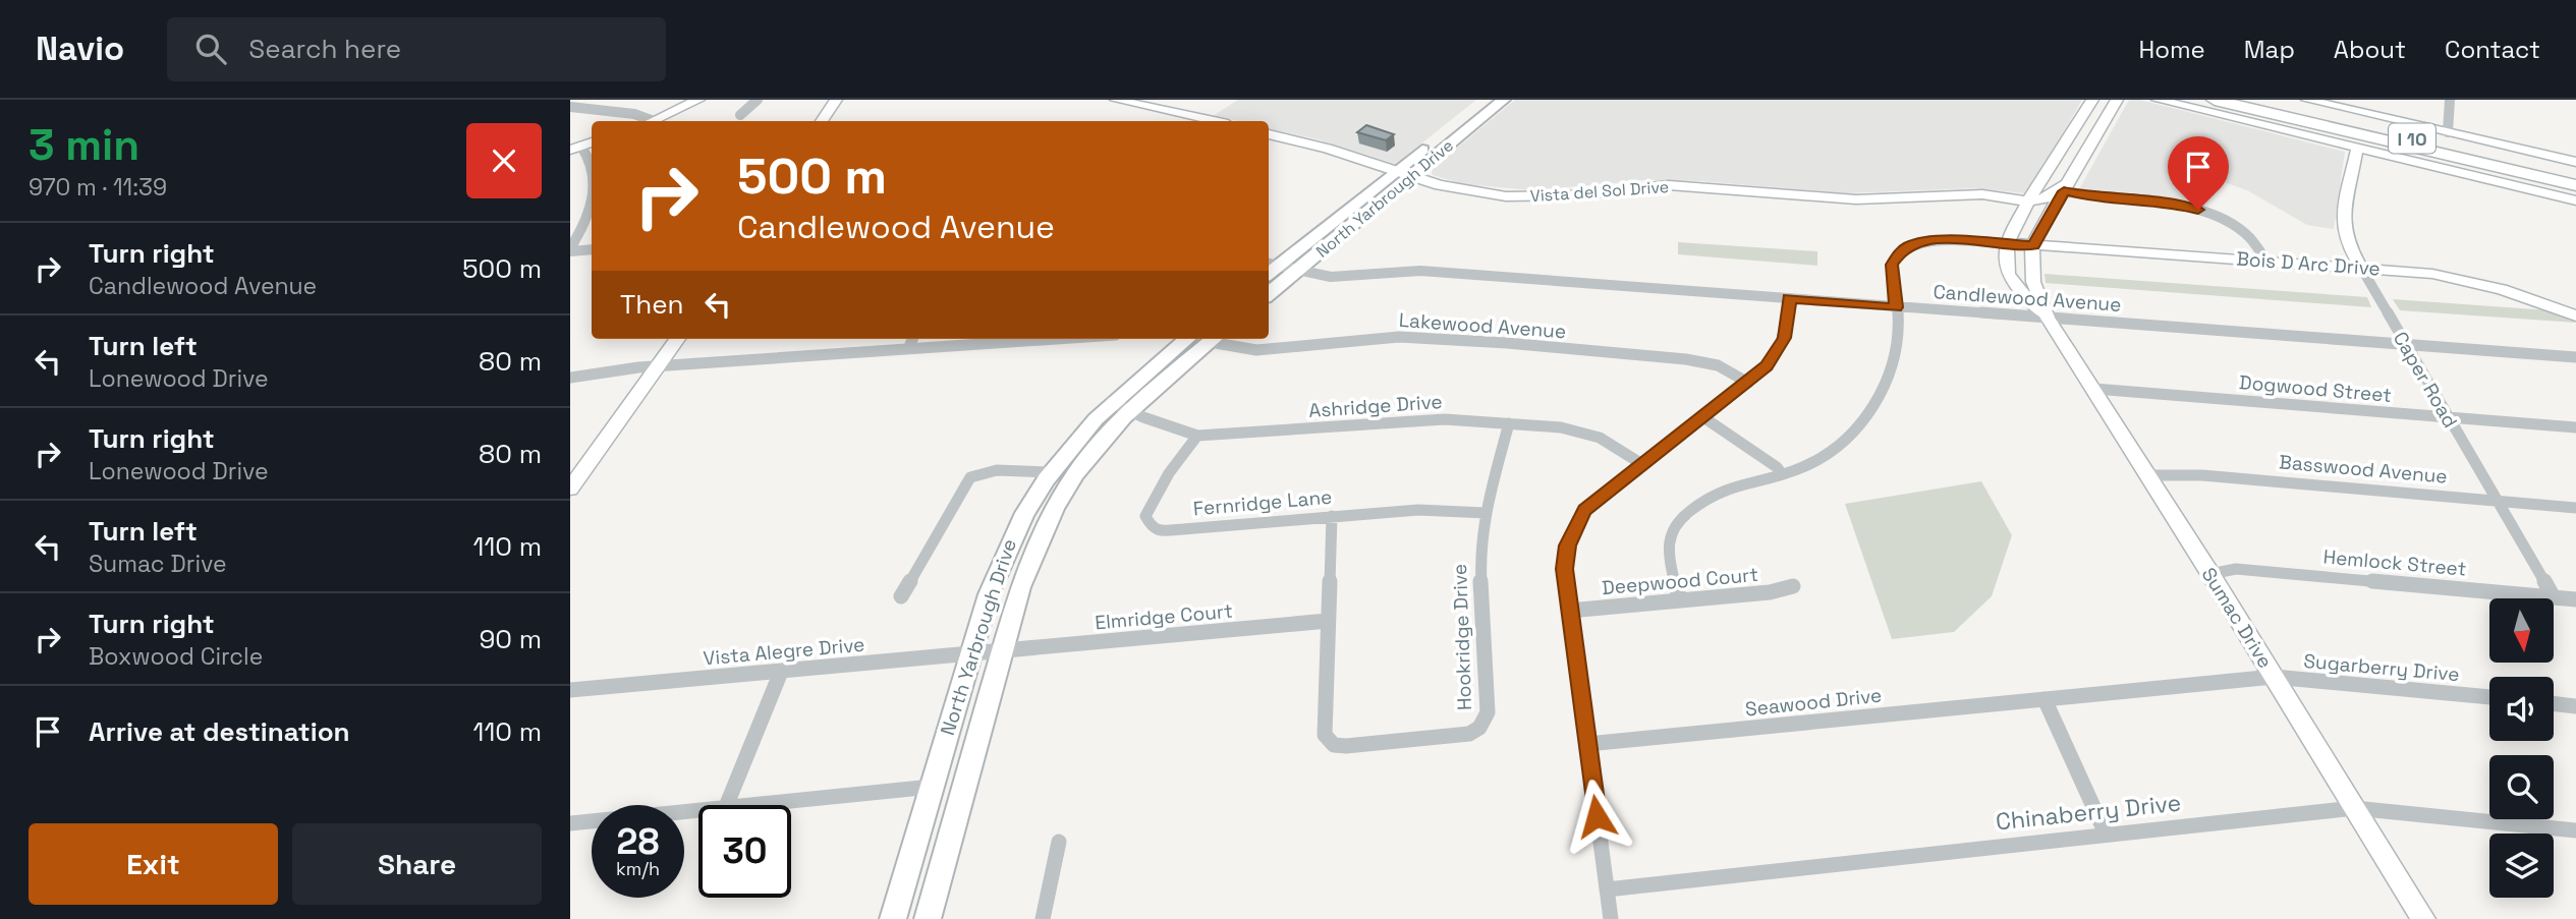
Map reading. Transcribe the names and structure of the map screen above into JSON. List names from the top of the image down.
{
  "streets": {
    "highway": ["I 10"],
    "main road": ["North Yarbrough Drive"],
    "street": [
      "Vista del Sol Drive",
      "Bois D Arc Drive",
      "Candlewood Avenue",
      "Lakewood Avenue",
      "Caper Road",
      "Dogwood Street",
      "Ashridge Drive",
      "Basswood Avenue",
      "Fernridge Lane",
      "Hemlock Street",
      "Deepwood Court",
      "Elmridge Court",
      "Sumac Drive",
      "Hookridge Drive",
      "Vista Alegre Drive",
      "Sugarberry Drive",
      "Seawood Drive",
      "Chinaberry Drive"
    ]
  },
  "crossings": [
    ["Vista del Sol Drive", "North Yarbrough Drive"],
    ["North Yarbrough Drive", "Candlewood Avenue"],
    ["North Yarbrough Drive", "Ashridge Drive"],
    ["North Yarbrough Drive", "Elmridge Court"],
    ["North Yarbrough Drive", "Vista Alegre Drive"],
    ["Bois D Arc Drive", "Caper Road"],
    ["Bois D Arc Drive", "Sumac Drive"],
    ["Candlewood Avenue", "Caper Road"],
    ["Candlewood Avenue", "Sumac Drive"],
    ["Caper Road", "Dogwood Street"],
    ["Caper Road", "Basswood Avenue"],
    ["Caper Road", "Hemlock Street"],
    ["Dogwood Street", "Sumac Drive"],
    ["Ashridge Drive", "Fernridge Lane"],
    ["Ashridge Drive", "Hookridge Drive"],
    ["Basswood Avenue", "Sumac Drive"],
    ["Fernridge Lane", "Hookridge Drive"],
    ["Hemlock Street", "Sumac Drive"],
    ["Elmridge Court", "Hookridge Drive"],
    ["Elmridge Court", "Vista Alegre Drive"],
    ["Sumac Drive", "Sugarberry Drive"],
    ["Sumac Drive", "Chinaberry Drive"],
    ["Sugarberry Drive", "Seawood Drive"]
  ],
  "north": "bottom",
  "page": {
    "header": "Navio",
    "search": "Search here",
    "nav": [
      "Home",
      "Map",
      "About",
      "Contact"
    ],
    "heading": ["3 min", "970 m · 11:39"],
    "turn": ["500 m", "Candlewood Avenue"],
    "list": [
      {
        "name": "Turn right",
        "note": "Candlewood Avenue",
        "value": "500 m"
      },
      {
        "name": "Turn left",
        "note": "Lonewood Drive",
        "value": "80 m"
      },
      {
        "name": "Turn right",
        "note": "Lonewood Drive",
        "value": "80 m"
      },
      {
        "name": "Turn left",
        "note": "Sumac Drive",
        "value": "110 m"
      },
      {
        "name": "Turn right",
        "note": "Boxwood Circle",
        "value": "90 m"
      },
      {
        "name": "Arrive at destination",
        "value": "110 m"
      }
    ],
    "then": "Then",
    "speed": "28 km/h",
    "limit": "30",
    "buttons": ["Exit", "Share"]
  }
}
